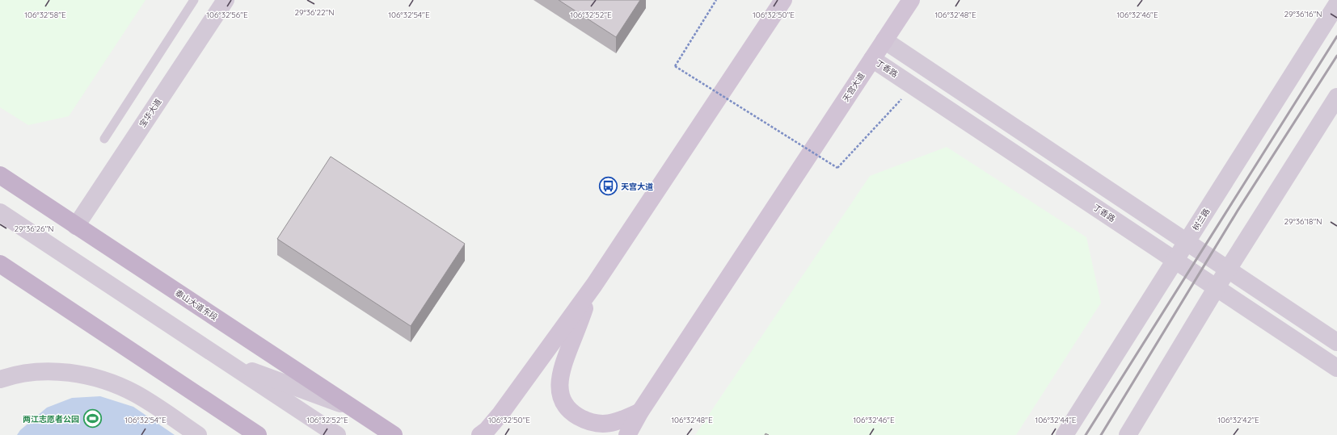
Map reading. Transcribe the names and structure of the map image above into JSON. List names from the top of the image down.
{
  "streets": {
    "main road": ["天宫大道", "泰山大道东段"],
    "street": ["丁香路", "宝华大道", "树兰路"]
  },
  "crossings": [
    ["丁香路", "天宫大道"],
    ["丁香路", "树兰路"],
    ["宝华大道", "泰山大道东段"]
  ],
  "places": {
    "bus stop": ["天宫大道"],
    "sports": ["两江志愿者公园"]
  },
  "coordinates": [
    "29°36'22\"N",
    "29°36'16\"N",
    "106°32'58\"E",
    "106°32'56\"E",
    "106°32'54\"E",
    "106°32'52\"E",
    "106°32'50\"E",
    "106°32'48\"E",
    "106°32'46\"E",
    "29°36'18\"N",
    "29°36'26\"N",
    "106°32'44\"E",
    "106°32'42\"E"
  ]
}
